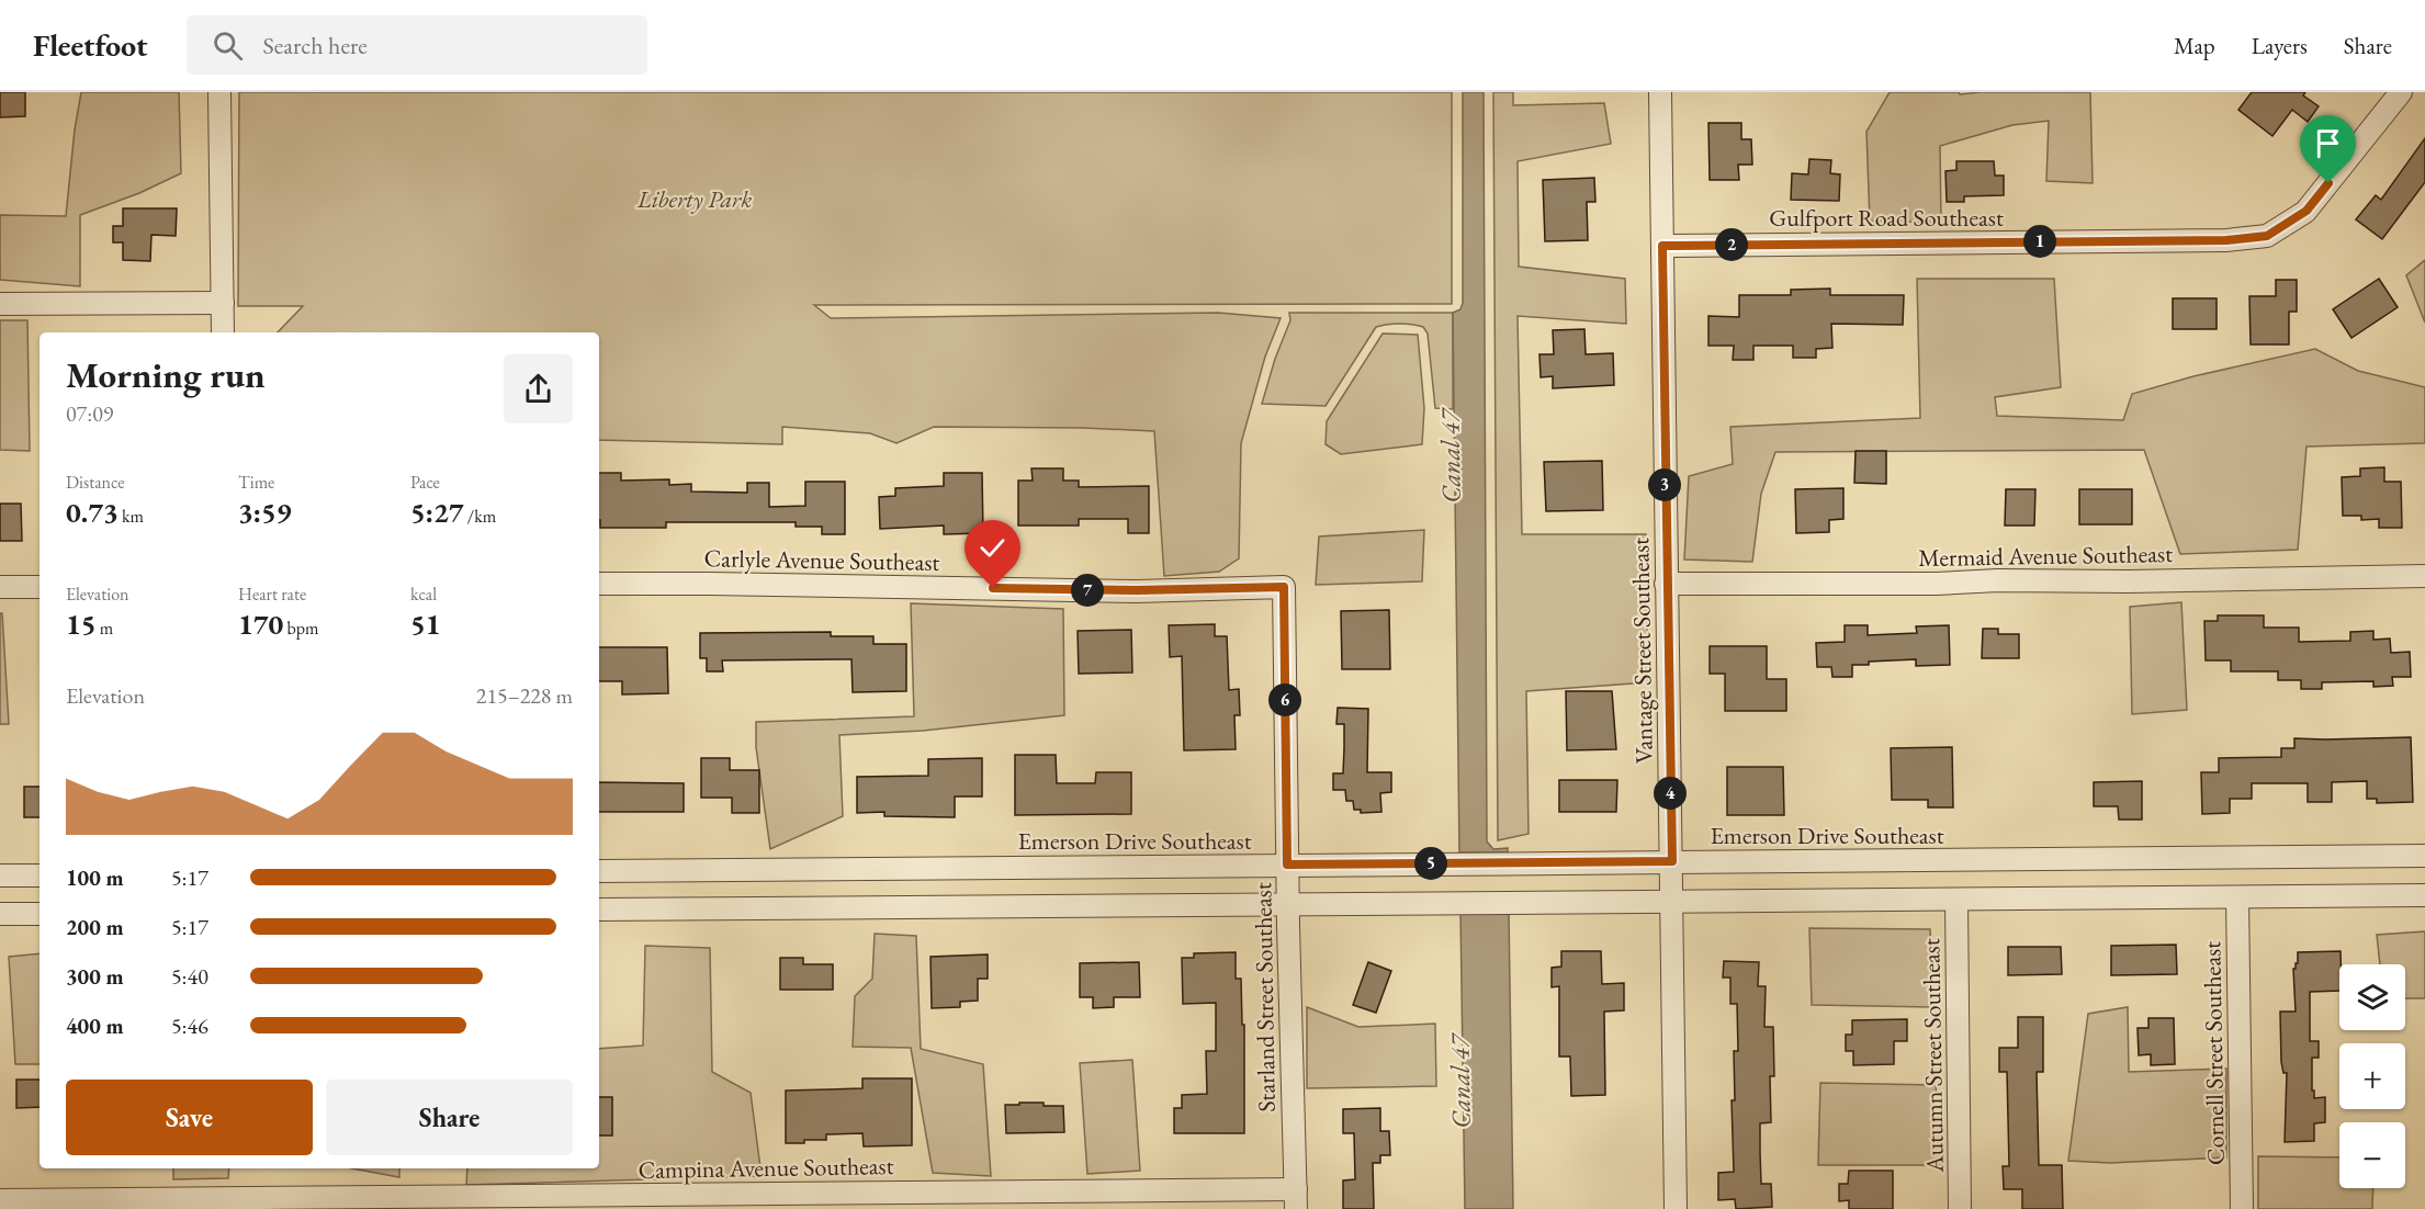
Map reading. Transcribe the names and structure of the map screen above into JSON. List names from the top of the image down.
{
  "streets": {
    "street": [
      "Gulfport Road Southeast",
      "Mermaid Avenue Southeast",
      "Carlyle Avenue Southeast",
      "Vantage Street Southeast",
      "Emerson Drive Southeast",
      "Starland Street Southeast",
      "Cornell Street Southeast",
      "Autumn Street Southeast",
      "Campina Avenue Southeast"
    ]
  },
  "crossings": [
    ["Gulfport Road Southeast", "Vantage Street Southeast"],
    ["Mermaid Avenue Southeast", "Vantage Street Southeast"],
    ["Carlyle Avenue Southeast", "Starland Street Southeast"],
    ["Vantage Street Southeast", "Emerson Drive Southeast"],
    ["Emerson Drive Southeast", "Starland Street Southeast"],
    ["Starland Street Southeast", "Campina Avenue Southeast"]
  ],
  "water": ["Canal 47"],
  "parks": ["Liberty Park"],
  "page": {
    "header": "Fleetfoot",
    "search": "Search here",
    "nav": ["Map", "Layers", "Share"],
    "pins": [
      "1",
      "2",
      "3",
      "7",
      "6",
      "4",
      "5"
    ],
    "heading": ["Morning run", "07:09"],
    "stats": [
      ["Distance", "0.73 km"],
      ["Time", "3:59"],
      ["Pace", "5:27 /km"],
      ["Elevation", "15 m"],
      ["Heart rate", "170 bpm"],
      ["kcal", "51"]
    ],
    "chart": ["Elevation", "215–228 m"],
    "list": [
      {
        "name": "100 m",
        "note": "5:17"
      },
      {
        "name": "200 m",
        "note": "5:17"
      },
      {
        "name": "300 m",
        "note": "5:40"
      },
      {
        "name": "400 m",
        "note": "5:46"
      }
    ],
    "map_buttons": ["+", "−"],
    "buttons": ["Save", "Share"]
  }
}
